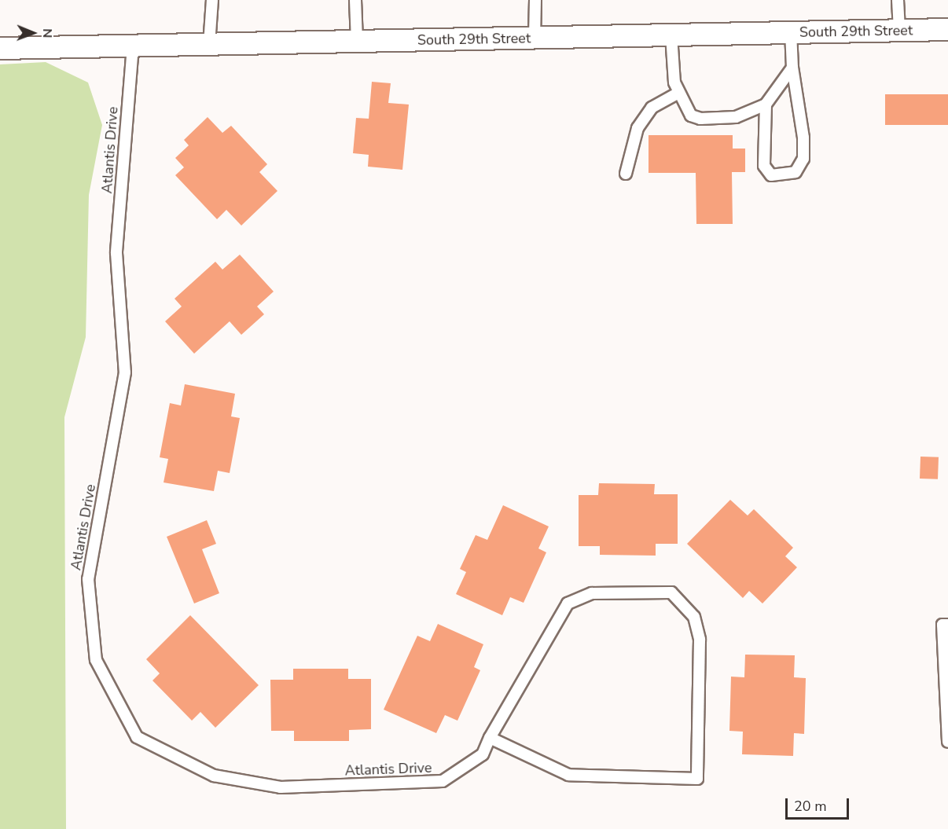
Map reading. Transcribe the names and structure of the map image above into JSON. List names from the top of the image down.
{
  "streets": {
    "street": ["South 29th Street"],
    "lane": ["Atlantis Drive"]
  },
  "crossings": [
    ["South 29th Street", "Atlantis Drive"]
  ],
  "scale_bar": "20 m",
  "north": "right"
}
